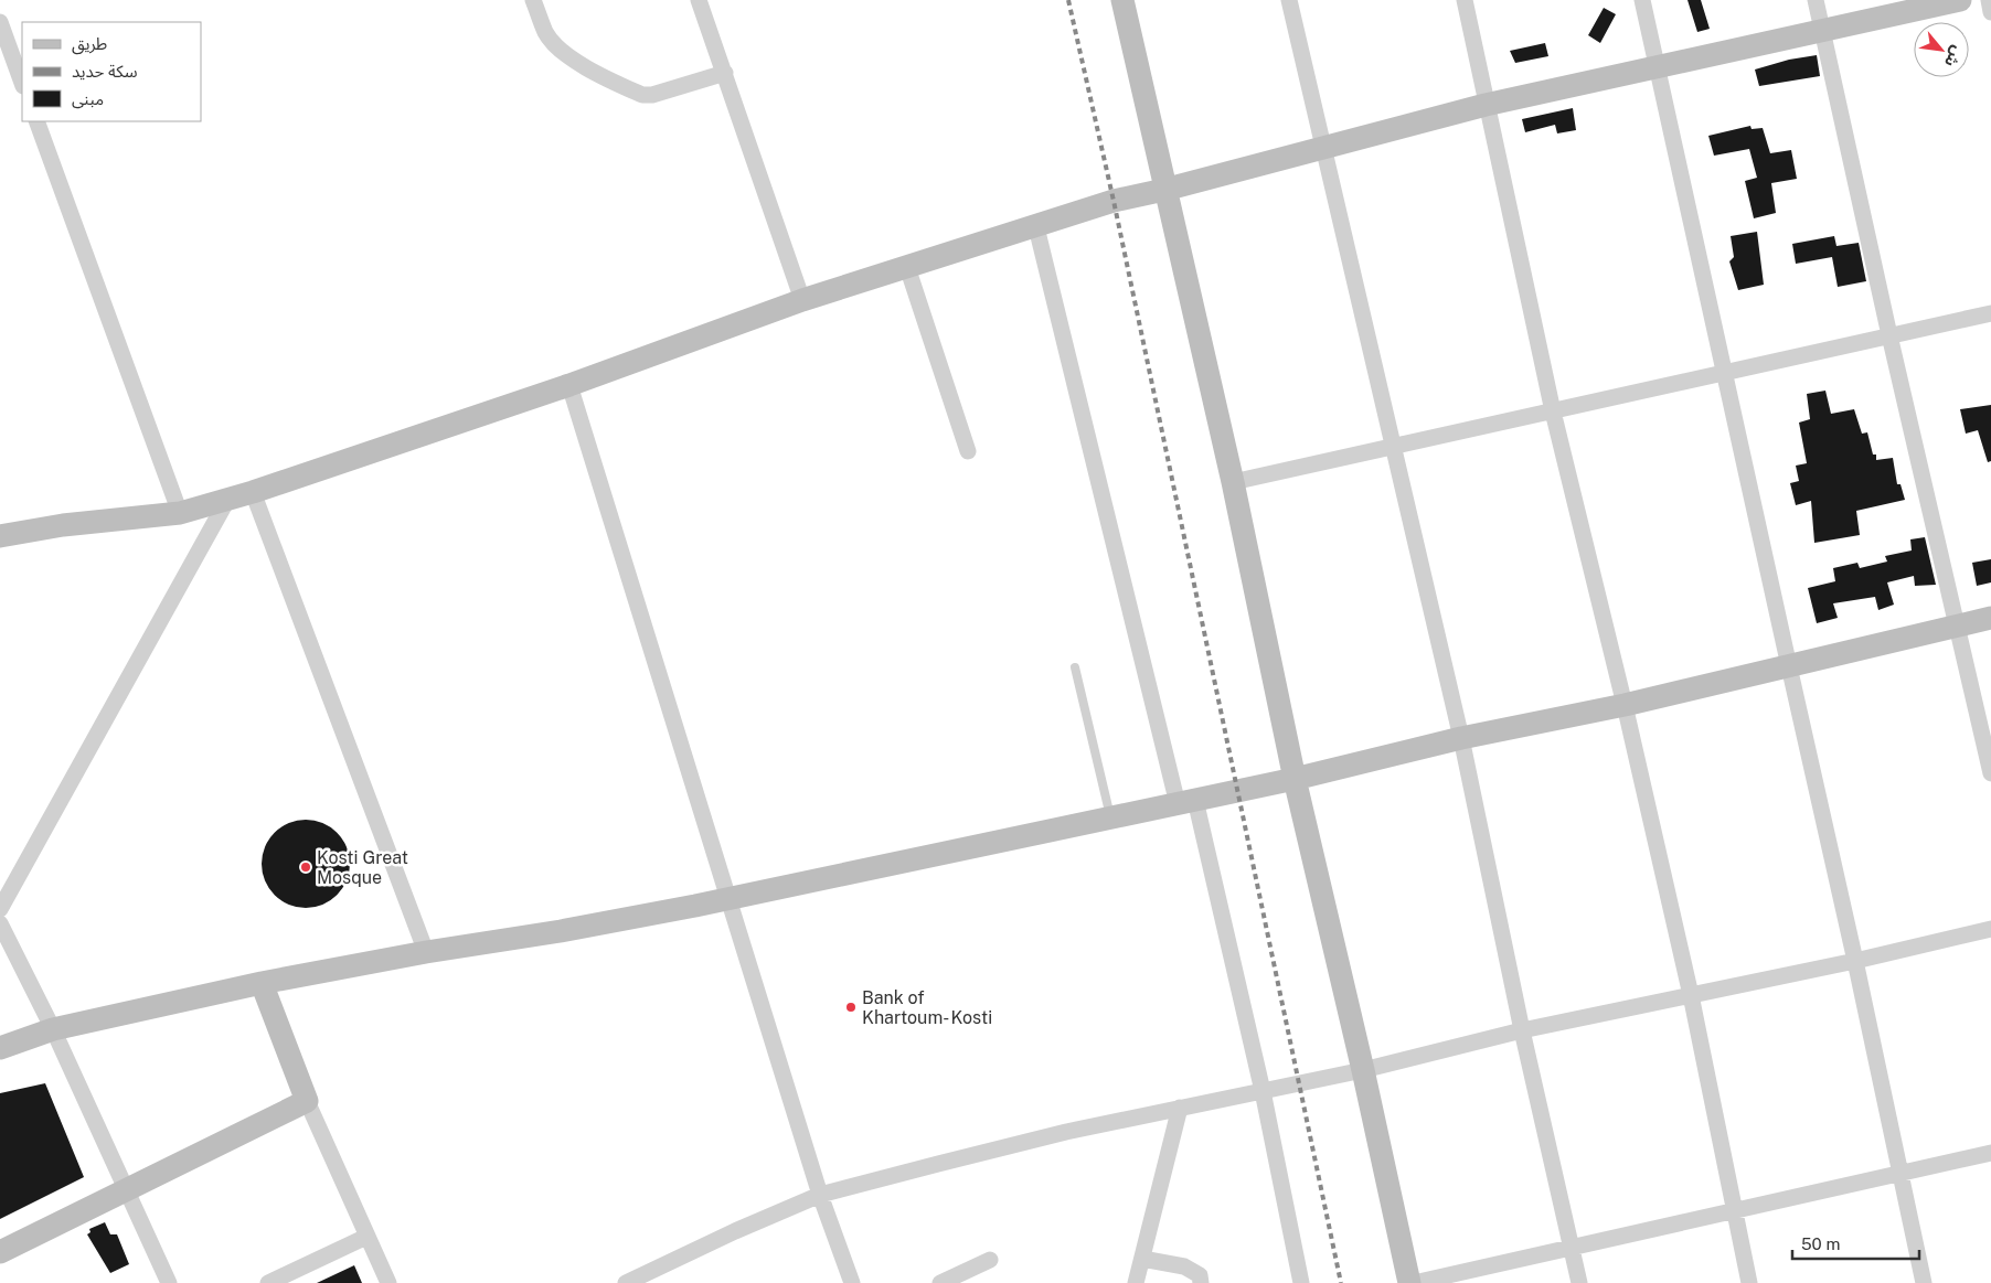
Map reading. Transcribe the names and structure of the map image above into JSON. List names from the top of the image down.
{
  "places": ["Kosti Great Mosque", "Bank of Khartoum- Kosti"],
  "legend": ["طريق", "سكة حديد", "مبنى"],
  "scale_bar": "50 m",
  "north": "bottom right"
}
